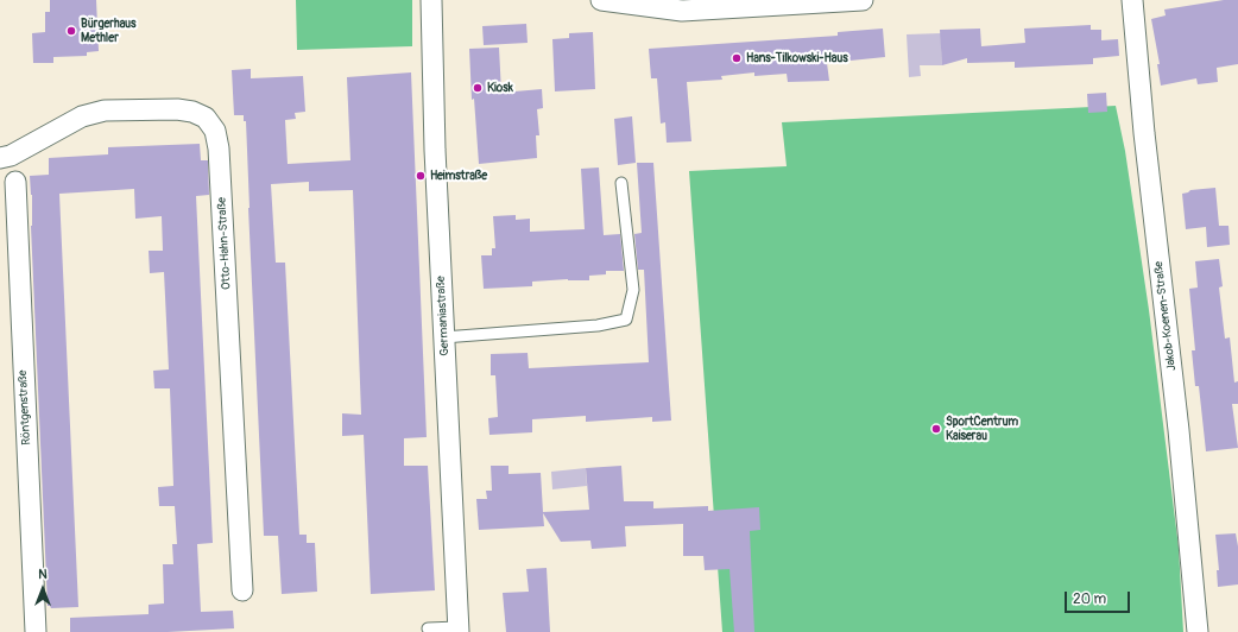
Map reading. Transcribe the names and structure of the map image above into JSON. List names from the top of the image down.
{
  "streets": {
    "street": [
      "Otto-Hahn-Straße",
      "Germaniastraße",
      "Jakob-Koenen-Straße",
      "Röntgenstraße"
    ]
  },
  "places": [
    "Bürgerhaus Methler",
    "Hans-Tilkowski-Haus",
    "Kiosk",
    "Heimstraße",
    "SportCentrum Kaiserau"
  ],
  "scale_bar": "20 m",
  "north": "top"
}
